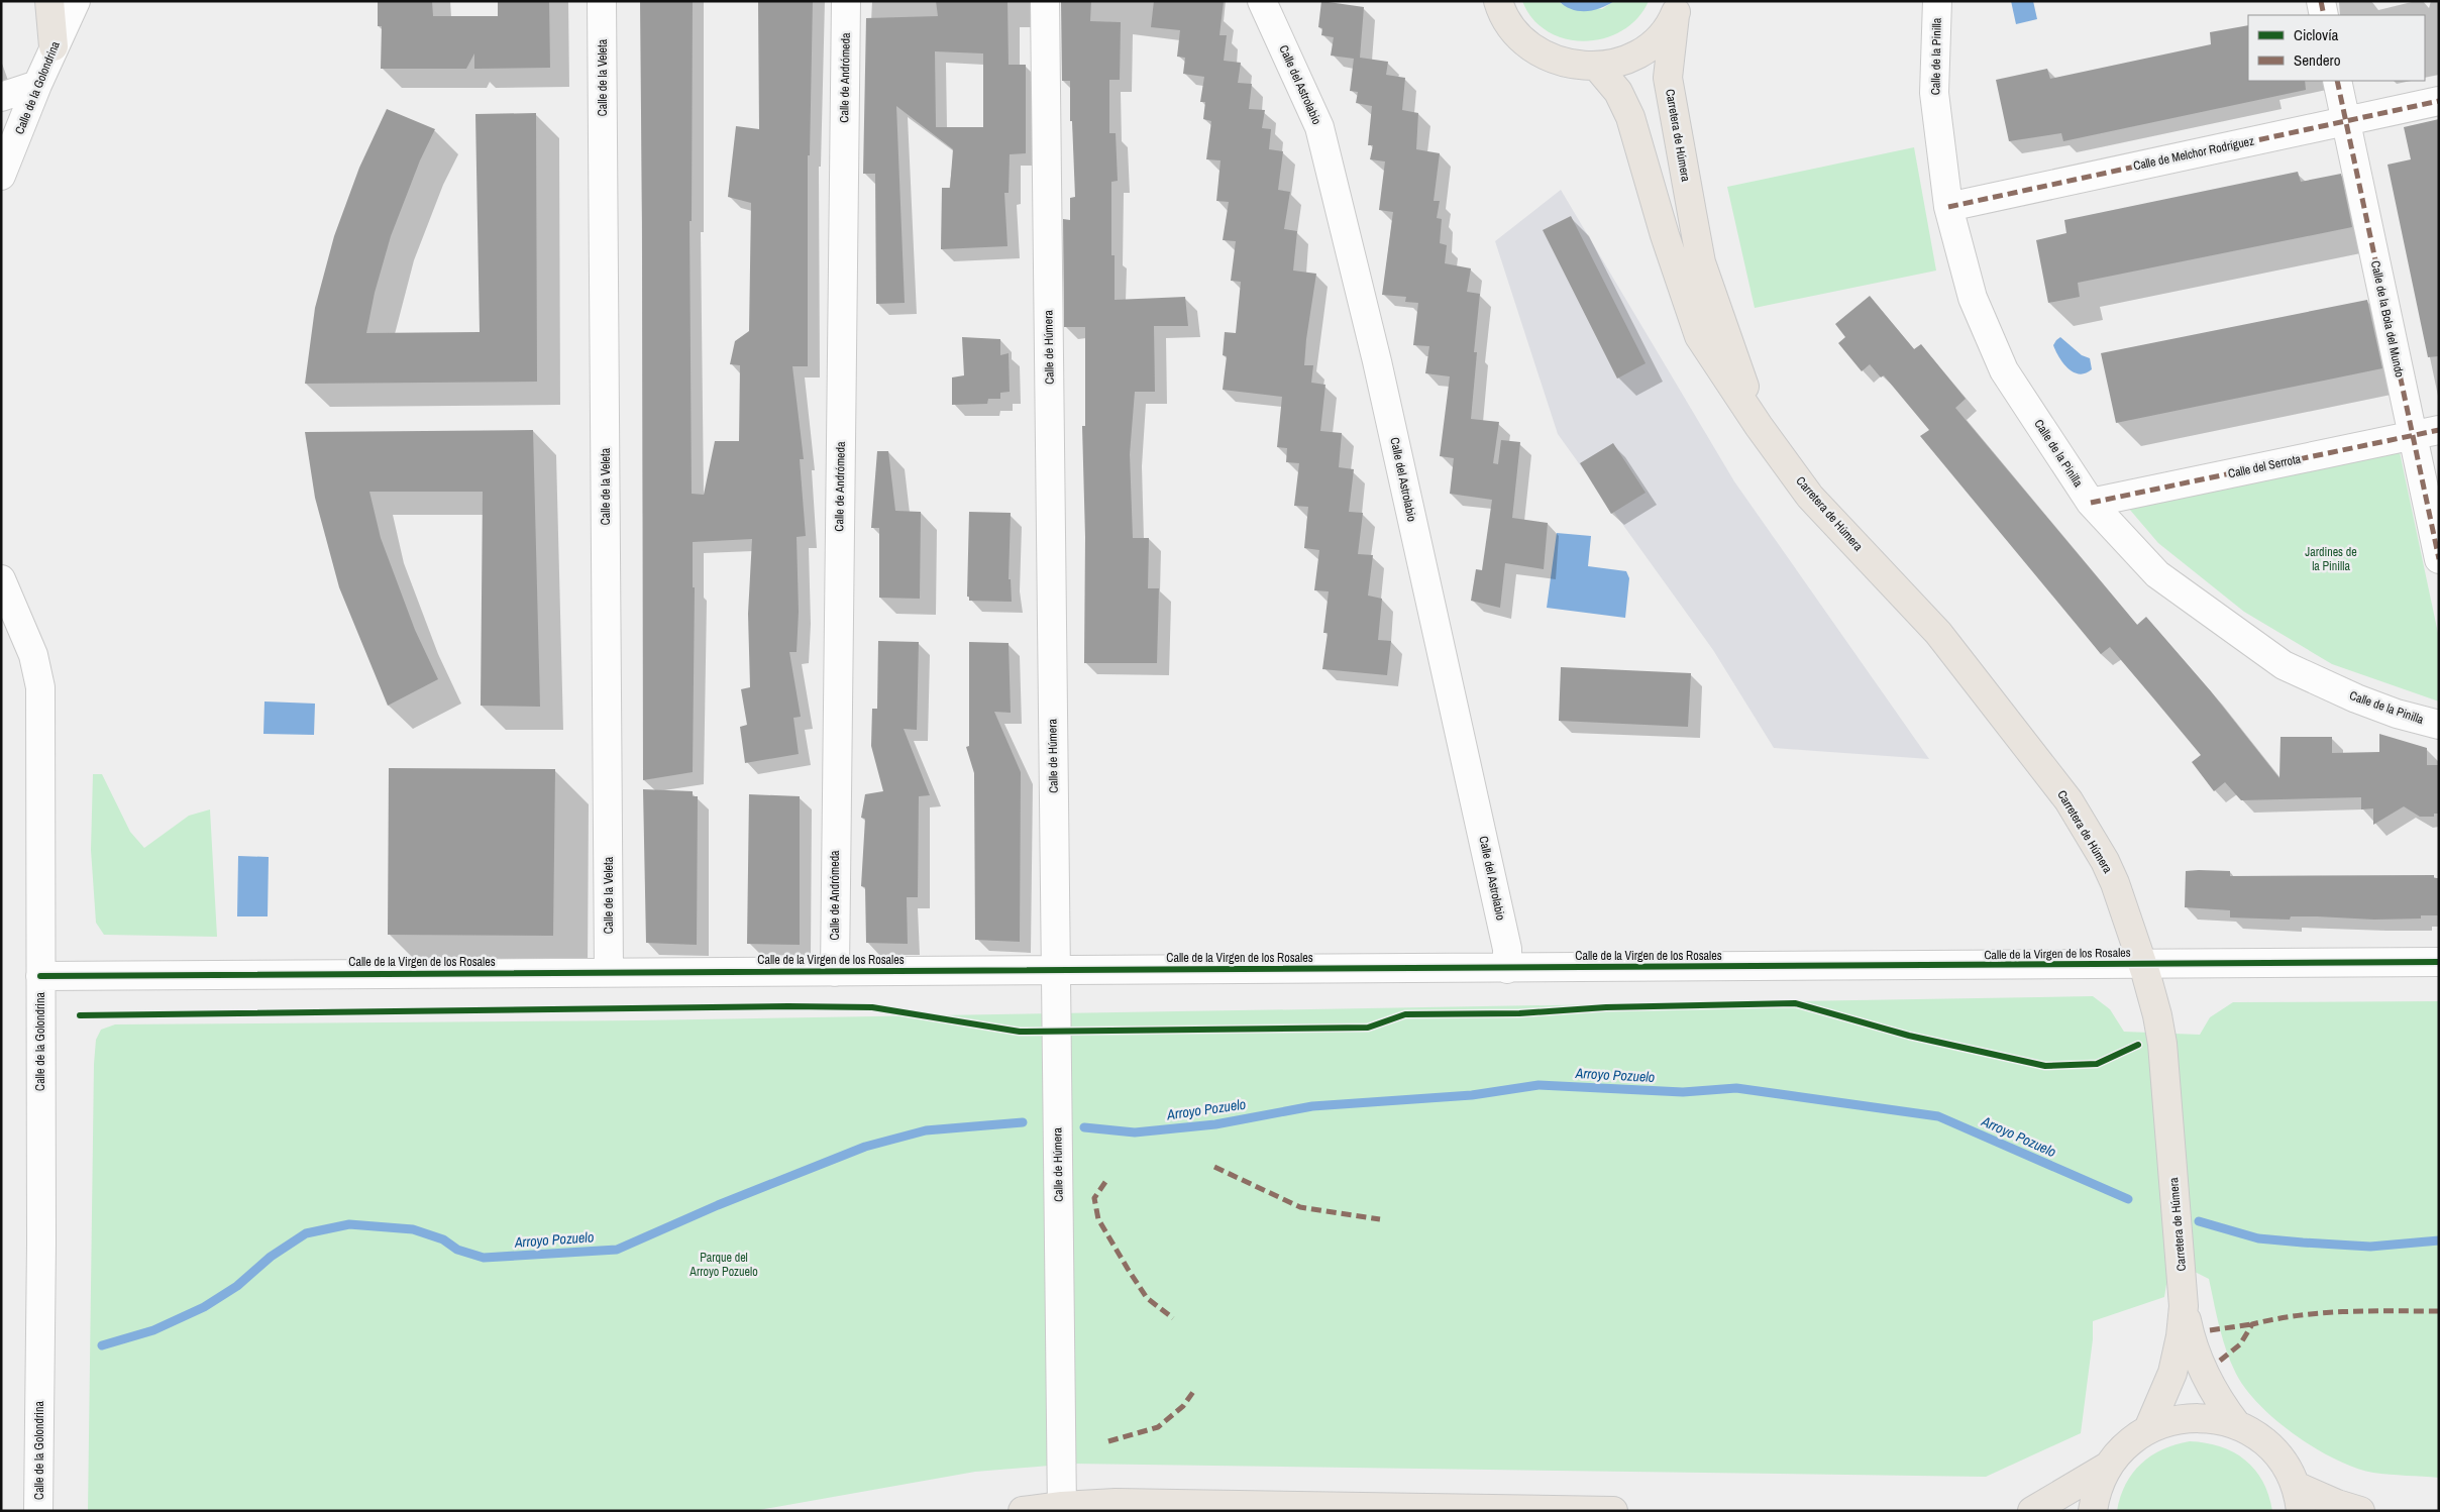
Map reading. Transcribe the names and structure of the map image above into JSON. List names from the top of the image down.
{
  "streets": {
    "main road": ["Carretera de Húmera"],
    "street": [
      "Calle de la Pinilla",
      "Calle de la Veleta",
      "Calle de Andrómeda",
      "Calle del Astrolabio",
      "Calle de la Golondrina",
      "Calle de Melchor Rodríguez",
      "Calle de la Bola del Mundo",
      "Calle de Húmera",
      "Calle del Serrota",
      "Calle de la Virgen de los Rosales"
    ]
  },
  "crossings": [
    ["Calle de la Pinilla", "Calle de Melchor Rodríguez"],
    ["Calle de la Pinilla", "Calle del Serrota"],
    ["Calle de la Veleta", "Calle de la Virgen de los Rosales"],
    ["Calle de Andrómeda", "Calle de la Virgen de los Rosales"],
    ["Calle del Astrolabio", "Calle de la Virgen de los Rosales"],
    ["Calle de la Golondrina", "Calle de la Virgen de los Rosales"],
    ["Carretera de Húmera", "Calle de la Virgen de los Rosales"],
    ["Calle de Melchor Rodríguez", "Calle de la Bola del Mundo"],
    ["Calle de la Bola del Mundo", "Calle del Serrota"],
    ["Calle de Húmera", "Calle de la Virgen de los Rosales"]
  ],
  "water": ["Arroyo Pozuelo"],
  "parks": ["Jardines de la Pinilla", "Parque del Arroyo Pozuelo"],
  "legend": ["Ciclovía", "Sendero"]
}
